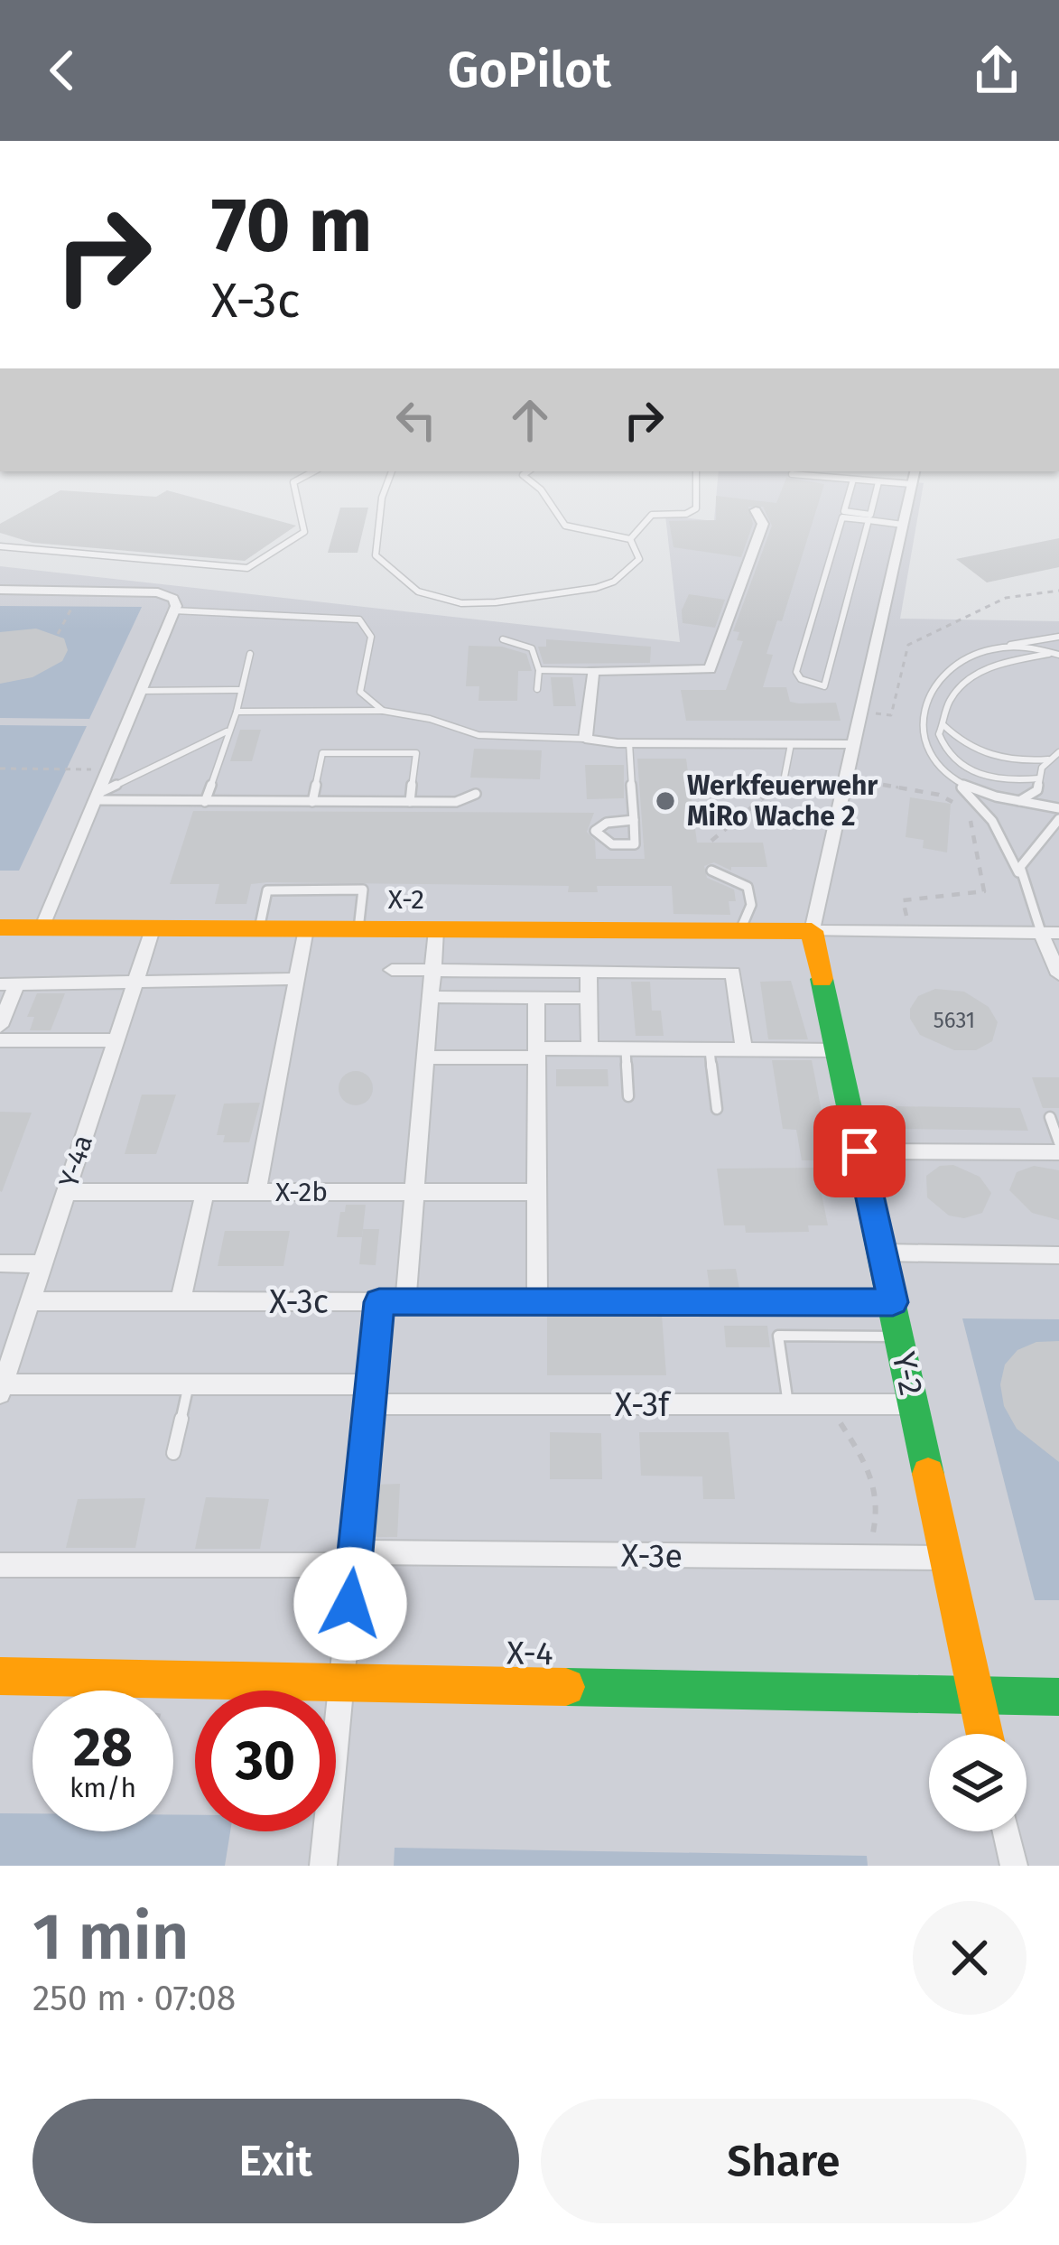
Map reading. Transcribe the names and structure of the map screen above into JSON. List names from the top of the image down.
{
  "streets": {
    "street": [
      "X-2",
      "Y-4a",
      "X-2b",
      "X-3c",
      "Y-2",
      "X-3f",
      "X-3e",
      "X-4"
    ]
  },
  "crossings": [
    ["X-2", "Y-4a"],
    ["X-2", "Y-2"],
    ["Y-4a", "X-2b"],
    ["Y-4a", "X-3c"],
    ["Y-4a", "X-3f"],
    ["X-3c", "Y-2"],
    ["Y-2", "X-3f"],
    ["Y-2", "X-3e"],
    ["Y-2", "X-4"]
  ],
  "places": ["Werkfeuerwehr MiRo Wache 2"],
  "house_numbers": ["5631"],
  "page": {
    "header": "GoPilot",
    "turn": ["70 m", "X-3c"],
    "speed": "28 km/h",
    "limit": "30",
    "heading": ["1 min", "250 m · 07:08"],
    "buttons": ["Exit", "Share"]
  }
}
